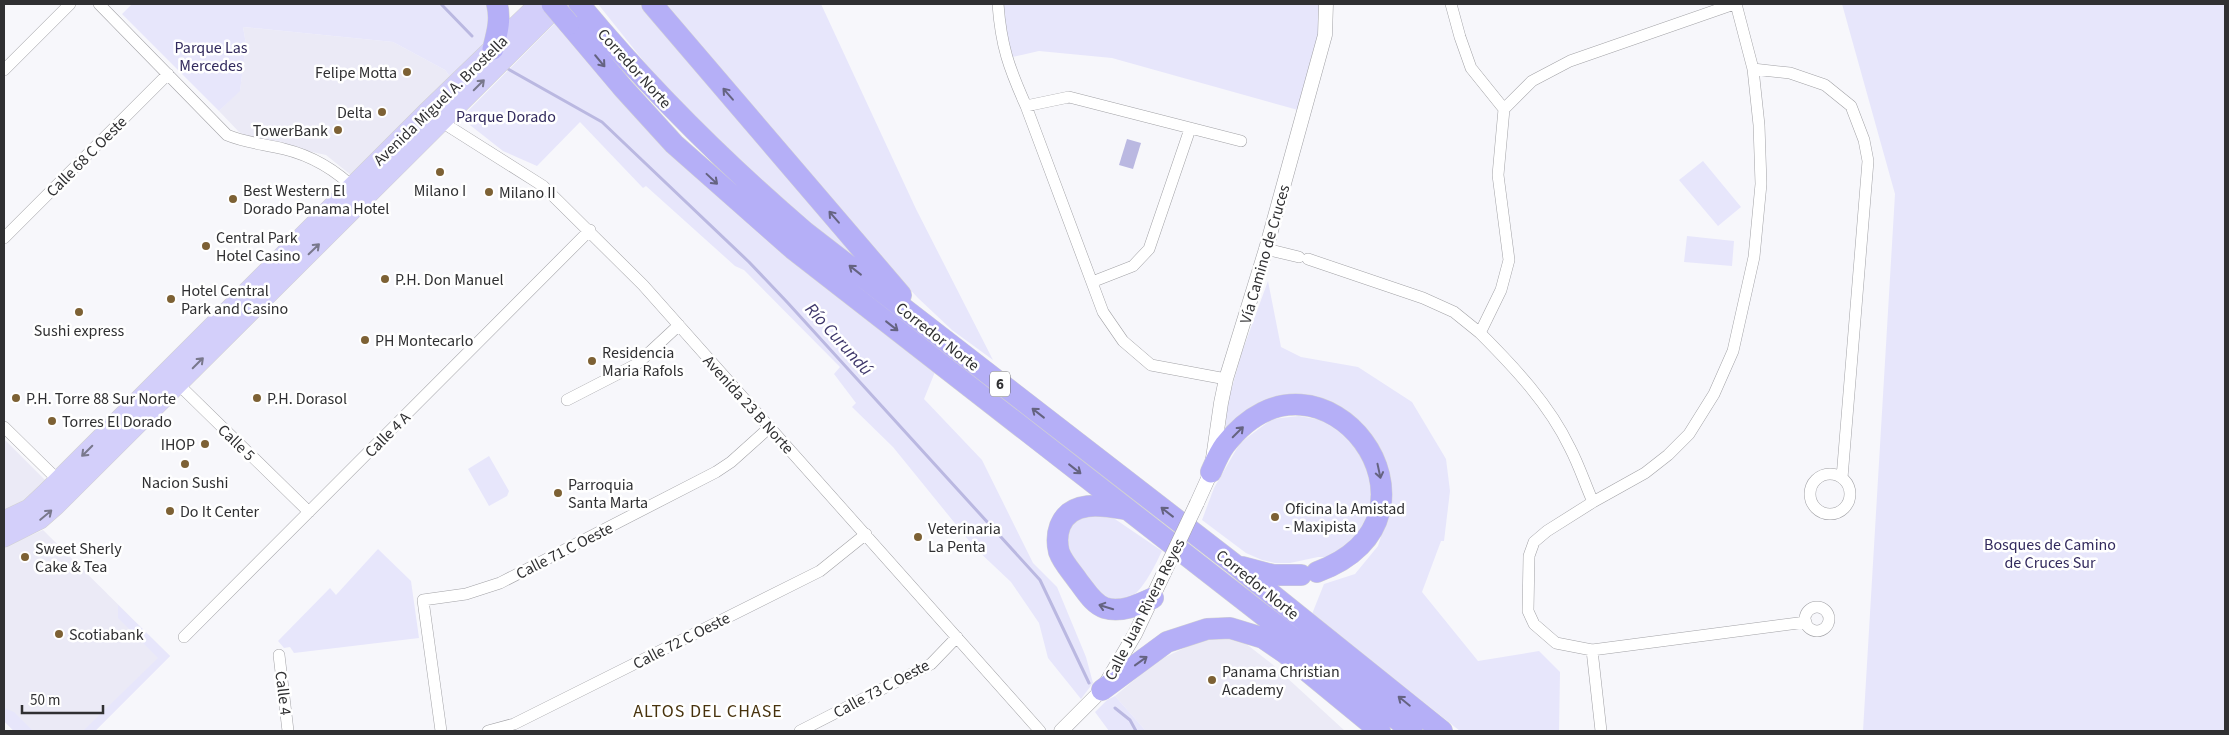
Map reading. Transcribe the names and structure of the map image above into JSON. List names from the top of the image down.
{
  "streets": {
    "highway": ["Corredor Norte", "6"],
    "main road": ["Avenida Miguel A. Brostella"],
    "street": [
      "Calle 68 C Oeste",
      "Vía Camino de Cruces",
      "Avenida 23 B Norte",
      "Calle 4 A",
      "Calle 5",
      "Calle 71 C Oeste",
      "Calle Juan Rivera Reyes",
      "Calle 72 C Oeste",
      "Calle 73 C Oeste",
      "Calle 4"
    ]
  },
  "crossings": [
    ["Avenida Miguel A. Brostella", "Avenida 23 B Norte"],
    ["Avenida Miguel A. Brostella", "Calle 5"],
    ["Vía Camino de Cruces", "Calle Juan Rivera Reyes"],
    ["Avenida 23 B Norte", "Calle 4 A"],
    ["Avenida 23 B Norte", "Calle 71 C Oeste"],
    ["Avenida 23 B Norte", "Calle 72 C Oeste"],
    ["Avenida 23 B Norte", "Calle 73 C Oeste"],
    ["Calle 4 A", "Calle 5"]
  ],
  "districts": ["ALTOS DEL CHASE"],
  "water": ["Río Curundú"],
  "parks": ["Parque Las Mercedes", "Parque Dorado", "Bosques de Camino de Cruces Sur"],
  "places": [
    "Felipe Motta",
    "Delta",
    "TowerBank",
    "Milano I",
    "Milano II",
    "Best Western El Dorado Panama Hotel",
    "Central Park Hotel Casino",
    "P.H. Don Manuel",
    "Hotel Central Park and Casino",
    "Sushi express",
    "PH Montecarlo",
    "Residencia Maria Rafols",
    "P.H. Torre 88 Sur Norte",
    "P.H. Dorasol",
    "Torres El Dorado",
    "IHOP",
    "Nacion Sushi",
    "Parroquia Santa Marta",
    "Do It Center",
    "Oficina la Amistad - Maxipista",
    "Veterinaria La Penta",
    "Sweet Sherly Cake & Tea",
    "Scotiabank",
    "Panama Christian Academy"
  ],
  "scale_bar": "50 m"
}
